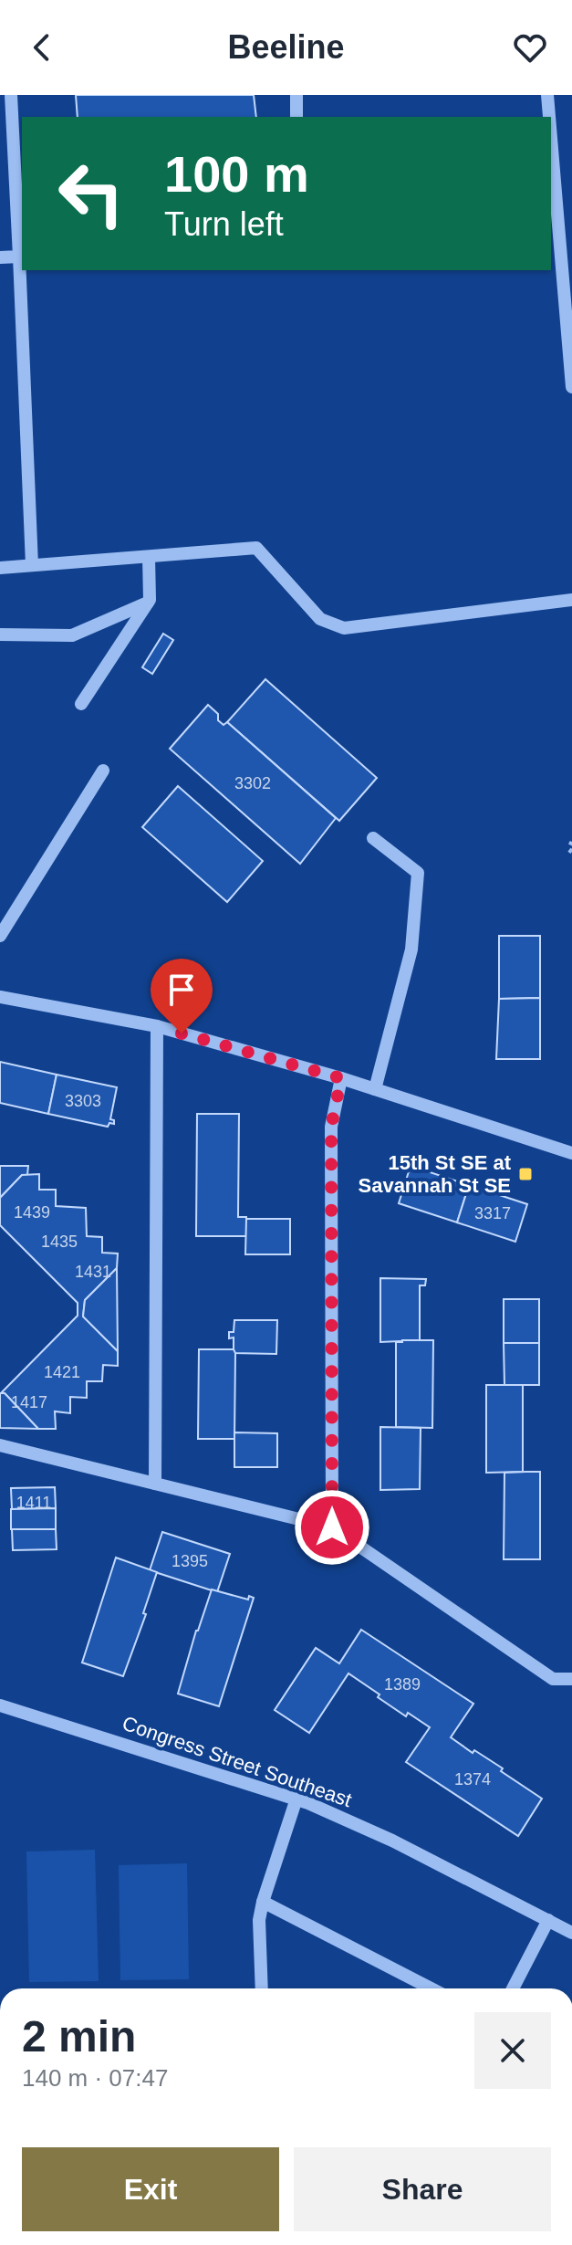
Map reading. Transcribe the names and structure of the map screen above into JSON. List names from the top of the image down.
{
  "streets": {
    "street": ["Congress Street Southeast"]
  },
  "places": {
    "transit": ["15th St SE at Savannah St SE"]
  },
  "house_numbers": [
    "3302",
    "3303",
    "1439",
    "3317",
    "1435",
    "1431",
    "1421",
    "1417",
    "1411",
    "1395",
    "1389",
    "1374"
  ],
  "page": {
    "header": "Beeline",
    "turn": ["100 m", "Turn left"],
    "heading": ["2 min", "140 m · 07:47"],
    "buttons": ["Exit", "Share"]
  }
}
